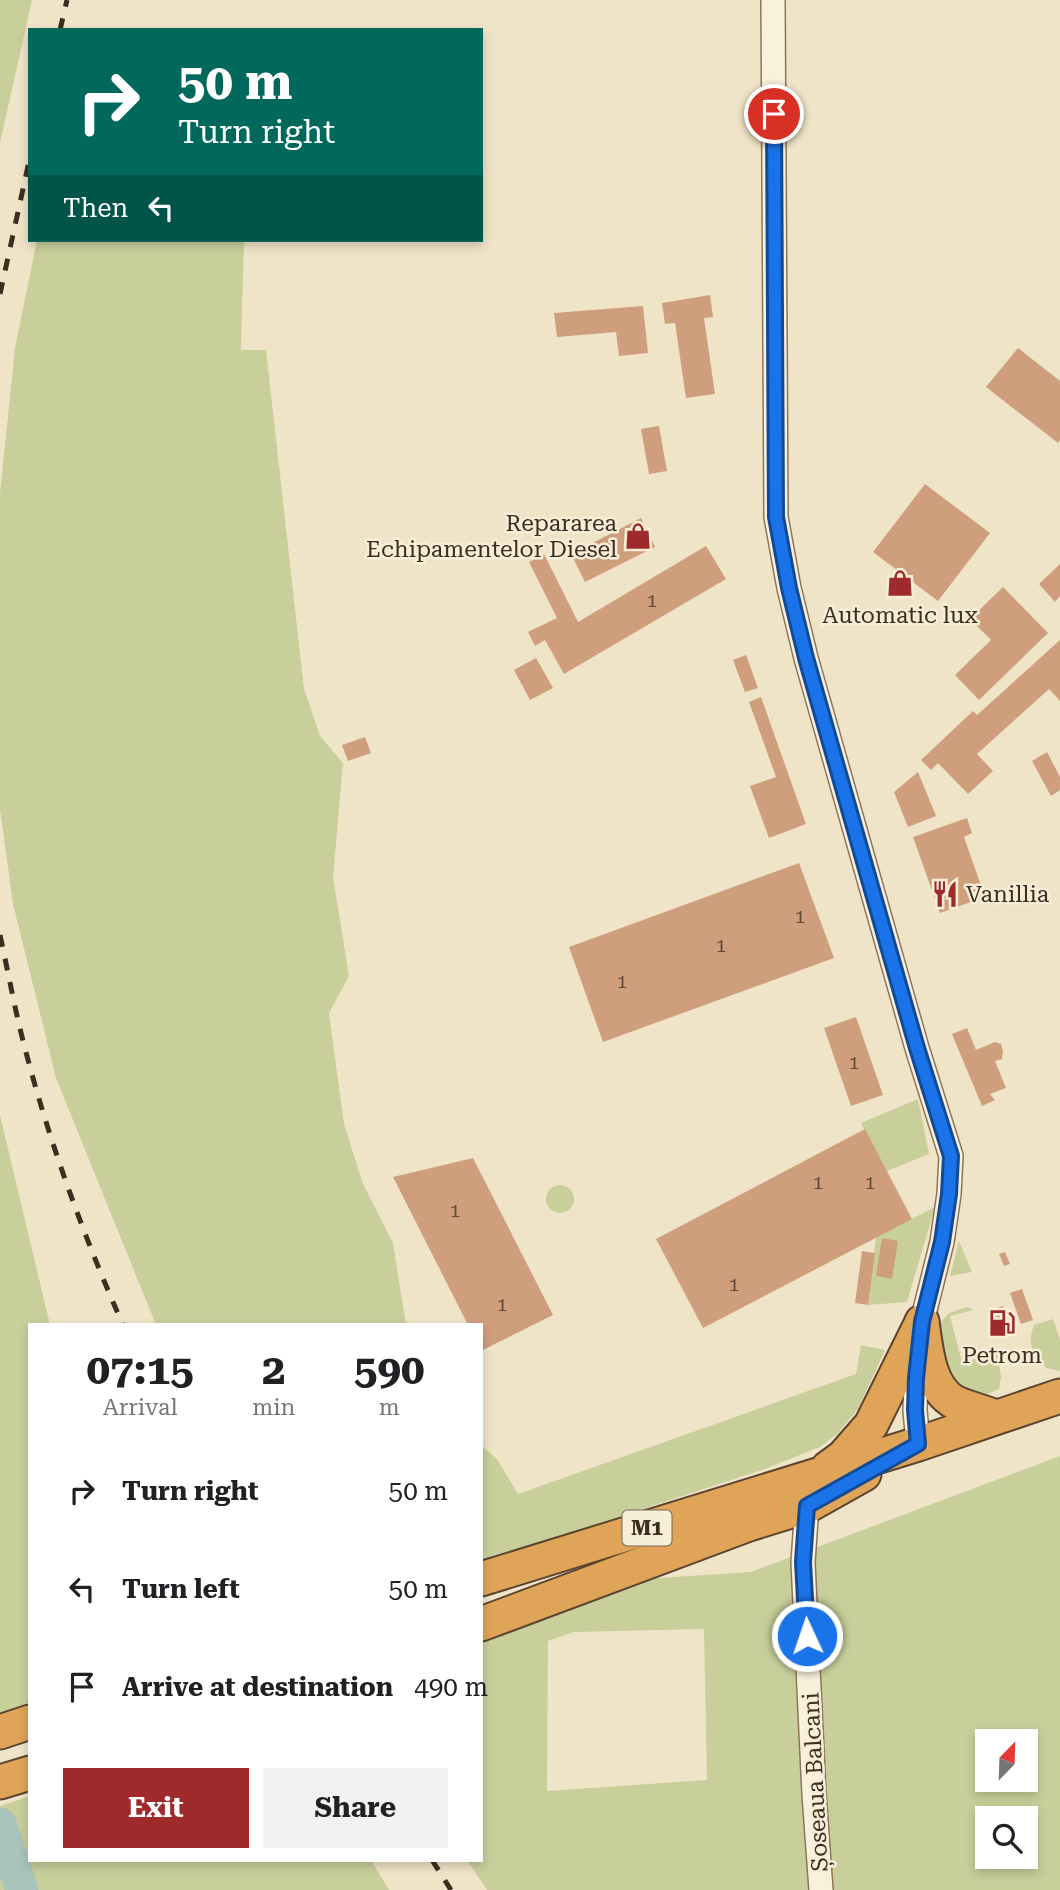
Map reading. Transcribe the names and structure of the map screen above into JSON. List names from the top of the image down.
{
  "streets": {
    "highway": ["M1"],
    "street": ["Șoseaua Balcani"]
  },
  "crossings": [
    ["M1", "Șoseaua Balcani"]
  ],
  "places": {
    "shop": ["Repararea Echipamentelor Diesel", "Automatic lux"],
    "restaurant": ["Vanillia"],
    "fuel station": ["Petrom"]
  },
  "house_numbers": [
    "1",
    "1",
    "1",
    "1",
    "1",
    "1",
    "1",
    "1",
    "1",
    "1"
  ],
  "north": "top right",
  "page": {
    "turn": ["50 m", "Turn right"],
    "then": "Then",
    "eta": [
      "07:15",
      "Arrival",
      "2",
      "min",
      "590",
      "m"
    ],
    "list": [
      {
        "name": "Turn right",
        "value": "50 m"
      },
      {
        "name": "Turn left",
        "value": "50 m"
      },
      {
        "name": "Arrive at destination",
        "value": "490 m"
      }
    ],
    "buttons": ["Exit", "Share"]
  }
}
